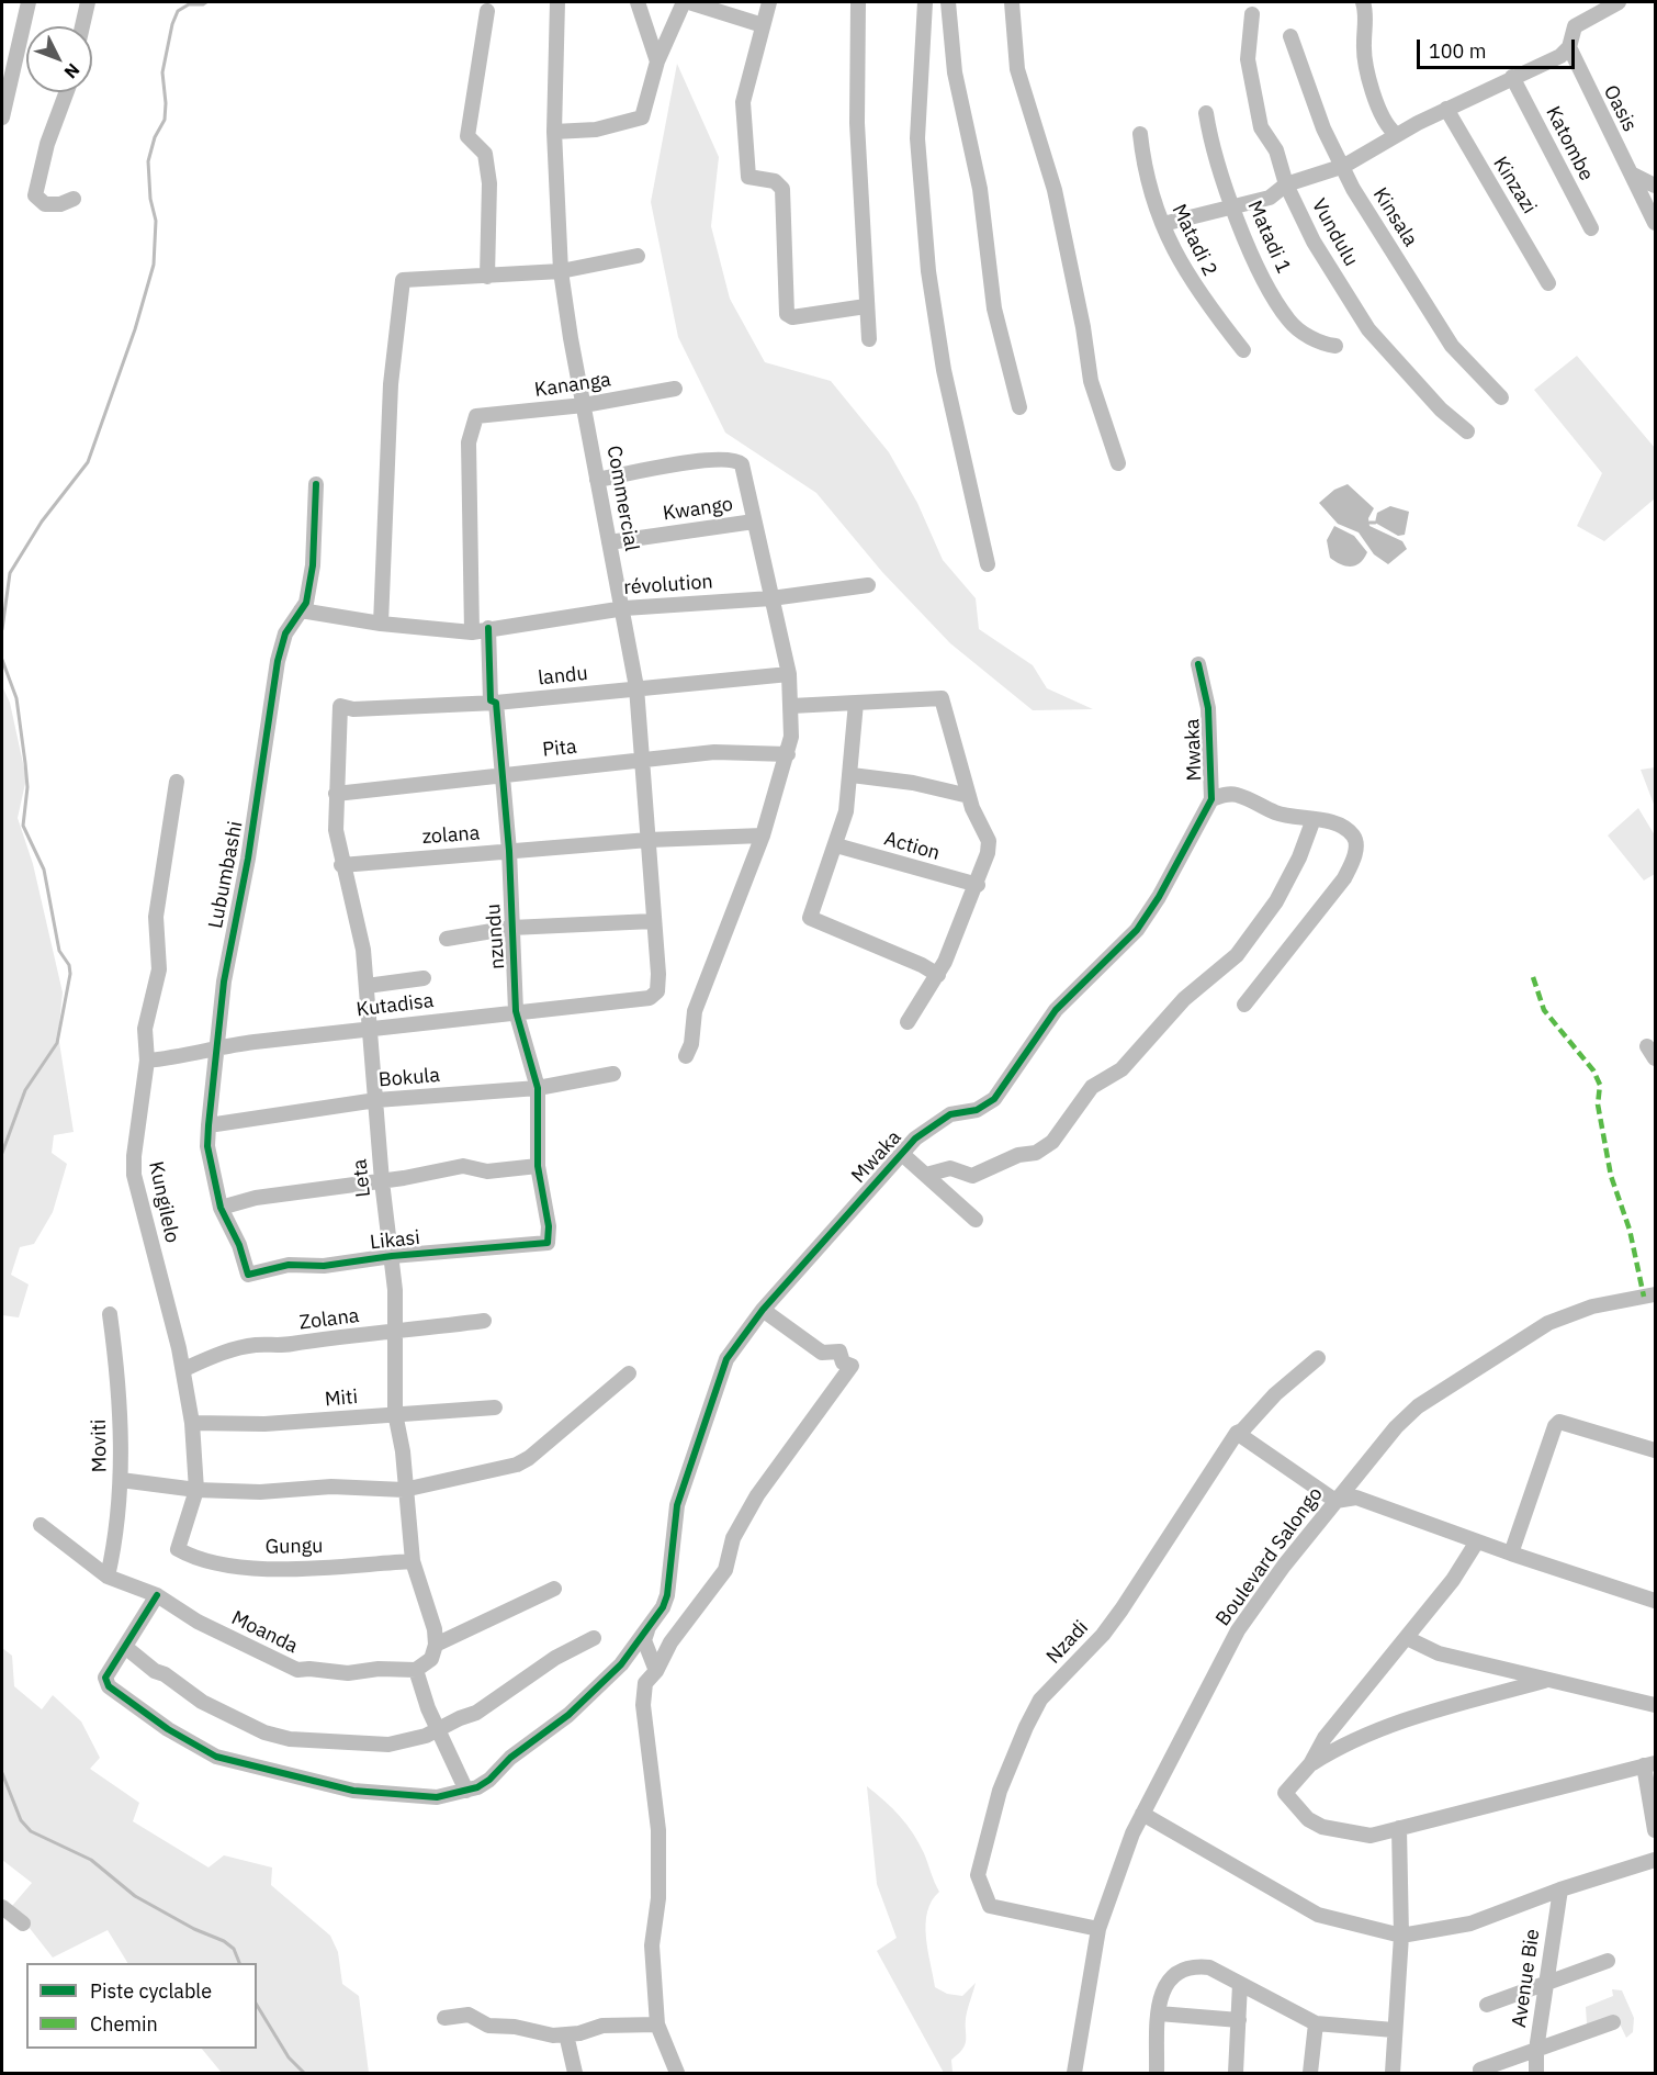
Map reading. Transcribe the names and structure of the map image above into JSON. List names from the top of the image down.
{
  "streets": {
    "street": [
      "Oasis",
      "Katombe",
      "Kinzazi",
      "Kinsala",
      "Vundulu",
      "Matadi 1",
      "Matadi 2",
      "Kananga",
      "Commercial",
      "Kwango",
      "révolution",
      "landu",
      "Pita",
      "Mwaka",
      "zolana",
      "Action",
      "Lubumbashi",
      "nzundu",
      "Kutadisa",
      "Bokula",
      "Leta",
      "Kungilelo",
      "Likasi",
      "Zolana",
      "Miti",
      "Moviti",
      "Gungu",
      "Boulevard Salongo",
      "Moanda",
      "Nzadi",
      "Avenue Bie"
    ]
  },
  "crossings": [
    ["Kananga", "Commercial"],
    ["Kananga", "révolution"],
    ["Commercial", "Kwango"],
    ["Commercial", "révolution"],
    ["Commercial", "landu"],
    ["Commercial", "Pita"],
    ["Commercial", "zolana"],
    ["Commercial", "Kutadisa"],
    ["révolution", "nzundu"],
    ["landu", "nzundu"],
    ["landu", "Leta"],
    ["Pita", "nzundu"],
    ["Pita", "Leta"],
    ["zolana", "nzundu"],
    ["zolana", "Leta"],
    ["Lubumbashi", "Kutadisa"],
    ["Lubumbashi", "Bokula"],
    ["Lubumbashi", "Likasi"],
    ["nzundu", "Kutadisa"],
    ["nzundu", "Bokula"],
    ["nzundu", "Likasi"],
    ["Kutadisa", "Leta"],
    ["Kutadisa", "Kungilelo"],
    ["Bokula", "Leta"],
    ["Leta", "Likasi"],
    ["Leta", "Zolana"],
    ["Leta", "Miti"],
    ["Leta", "Gungu"],
    ["Kungilelo", "Zolana"],
    ["Kungilelo", "Miti"],
    ["Kungilelo", "Gungu"],
    ["Moviti", "Moanda"],
    ["Boulevard Salongo", "Nzadi"]
  ],
  "legend": ["Piste cyclable", "Chemin"],
  "scale_bar": "100 m",
  "north": "bottom right"
}
